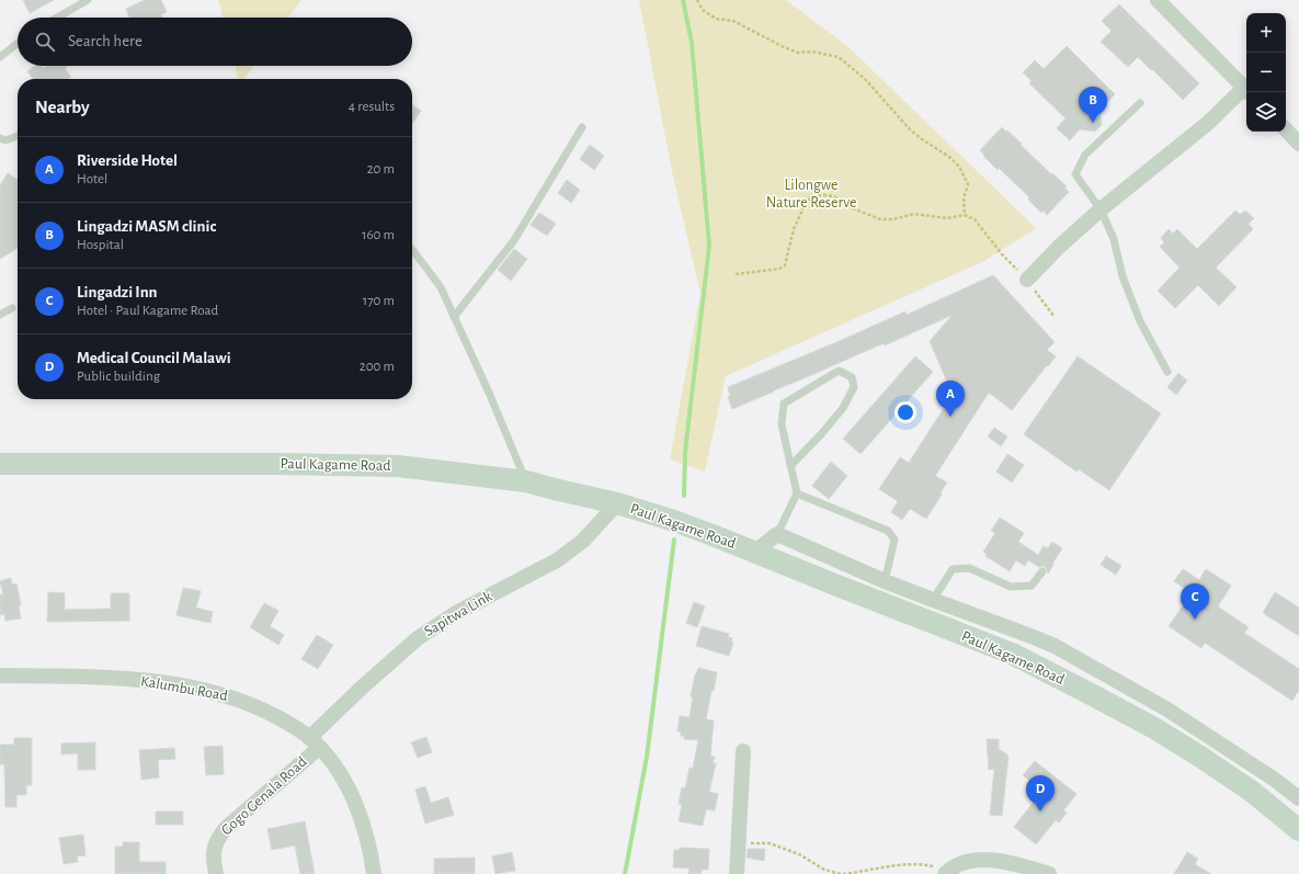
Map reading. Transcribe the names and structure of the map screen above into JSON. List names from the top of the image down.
{
  "streets": {
    "street": [
      "Paul Kagame Road",
      "Sapitwa Link",
      "Kalumbu Road",
      "Gogo Genala Road"
    ]
  },
  "crossings": [
    ["Paul Kagame Road", "Sapitwa Link"],
    ["Sapitwa Link", "Kalumbu Road"],
    ["Sapitwa Link", "Gogo Genala Road"],
    ["Kalumbu Road", "Gogo Genala Road"]
  ],
  "parks": ["Lilongwe Nature Reserve"],
  "page": {
    "map_buttons": ["+", "−"],
    "search": "Search here",
    "heading": ["Nearby", "4 results"],
    "pins": [
      "B",
      "A",
      "C",
      "D"
    ],
    "list": [
      {
        "mark": "A",
        "name": "Riverside Hotel",
        "note": "Hotel",
        "value": "20 m"
      },
      {
        "mark": "B",
        "name": "Lingadzi MASM clinic",
        "note": "Hospital",
        "value": "160 m"
      },
      {
        "mark": "C",
        "name": "Lingadzi Inn",
        "note": "Hotel · Paul Kagame Road",
        "value": "170 m"
      },
      {
        "mark": "D",
        "name": "Medical Council Malawi",
        "note": "Public building",
        "value": "200 m"
      }
    ]
  }
}
